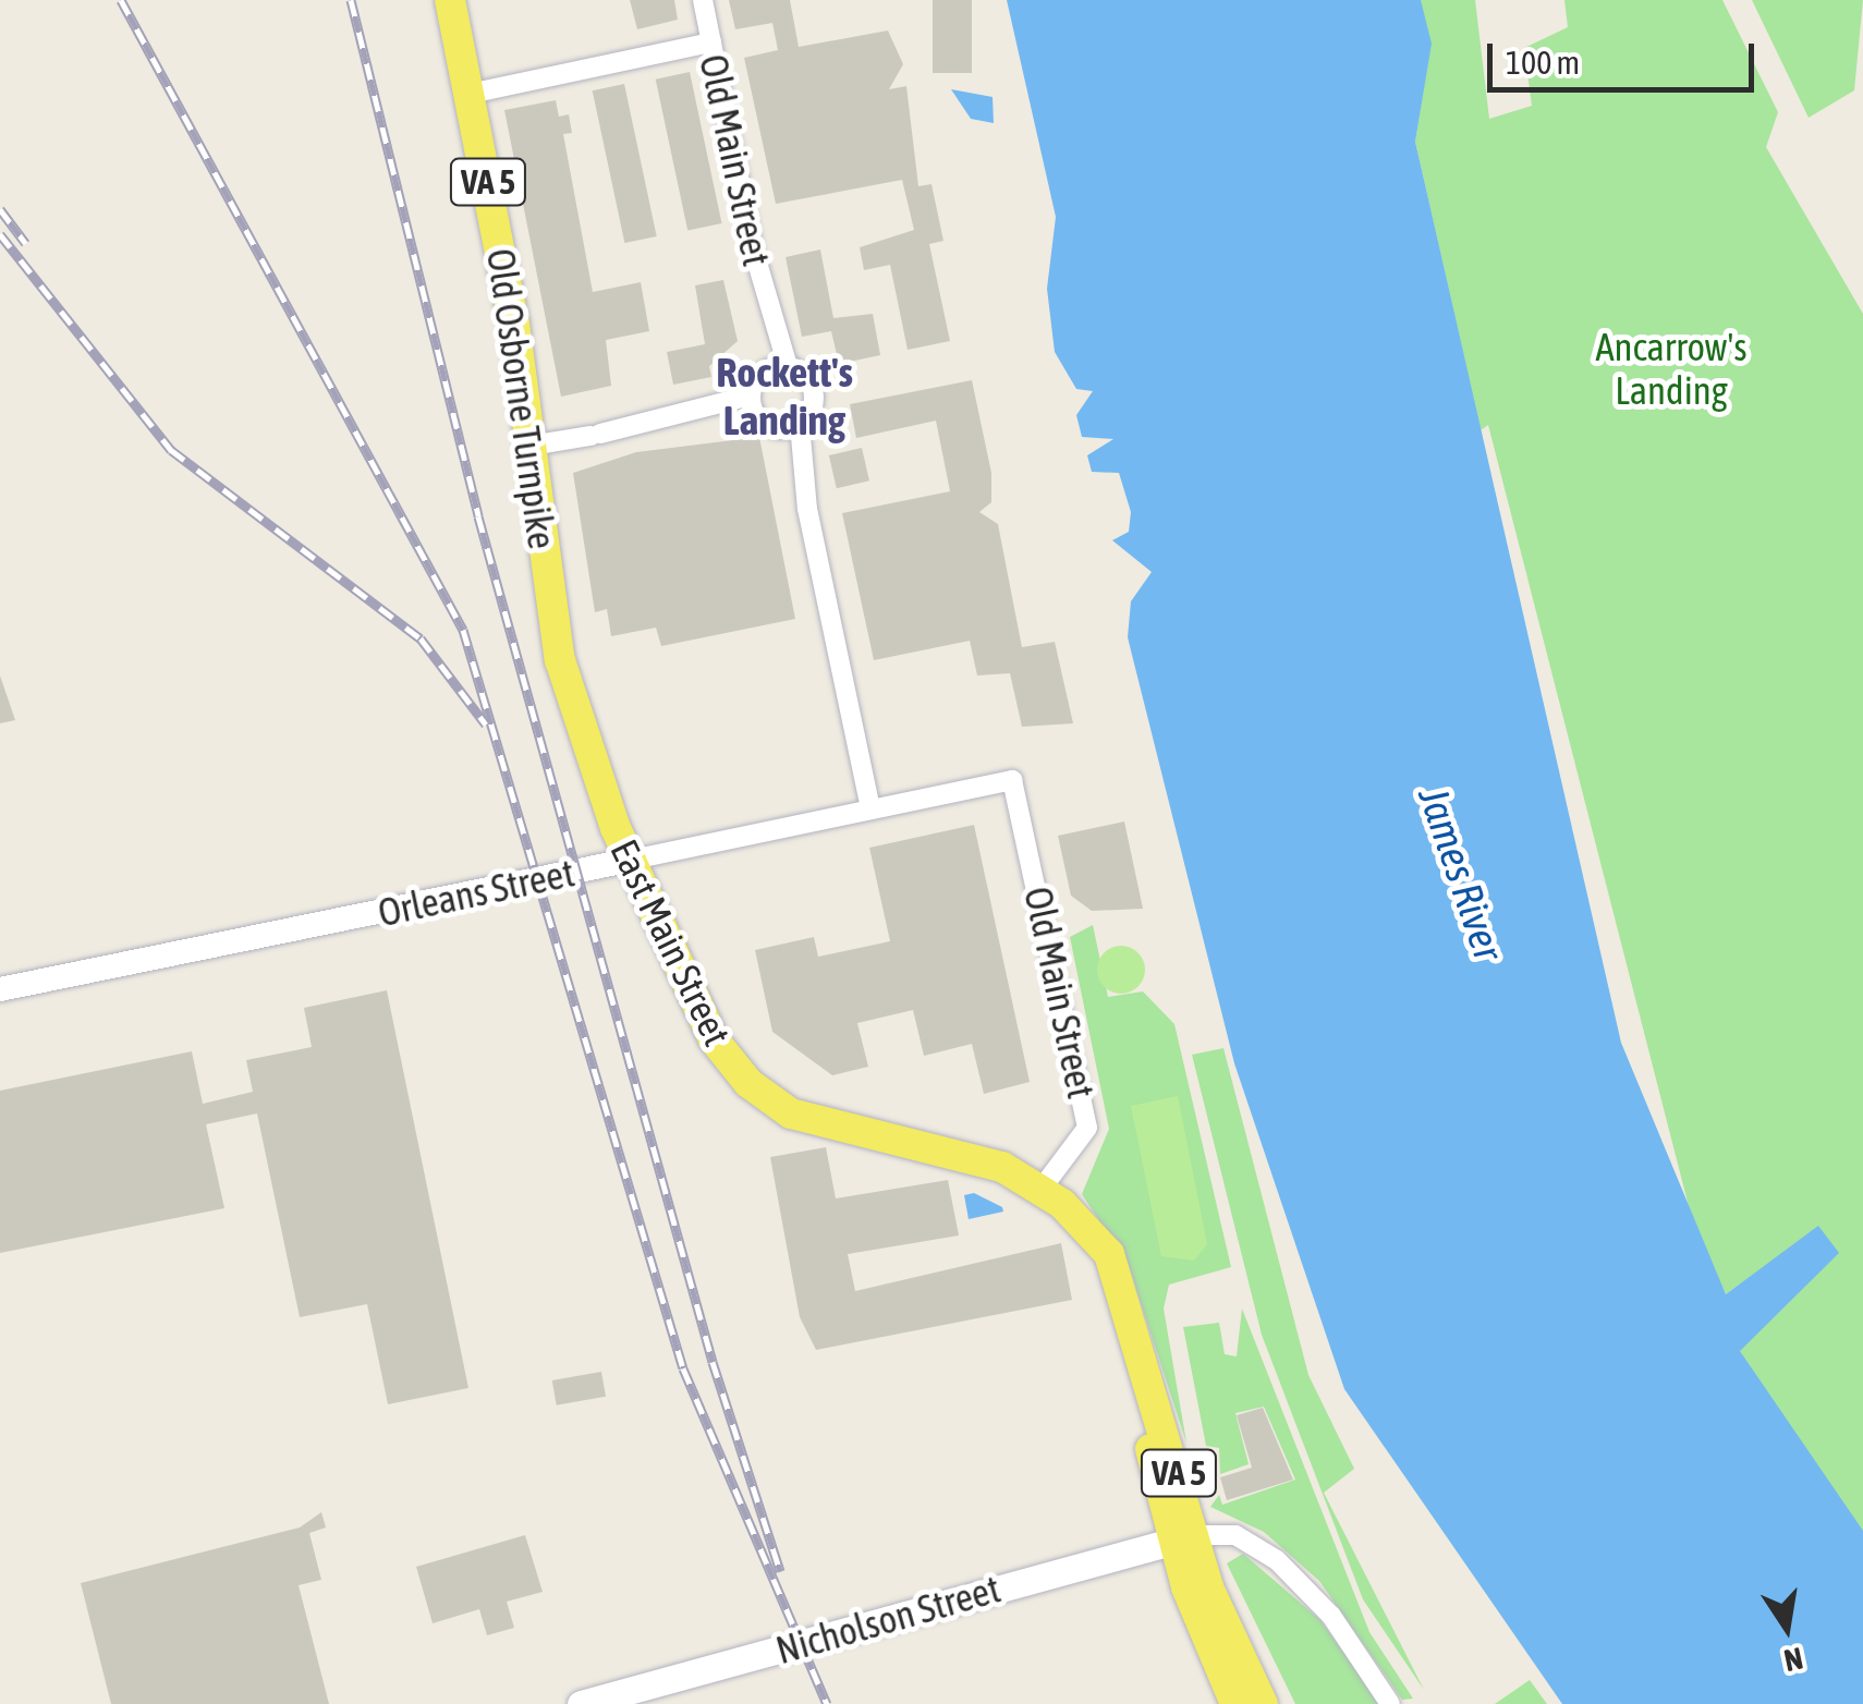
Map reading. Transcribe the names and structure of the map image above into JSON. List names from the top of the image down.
{
  "streets": {
    "main road": [
      "VA 5",
      "Old Osborne Turnpike",
      "East Main Street",
      "Nicholson Street"
    ],
    "street": ["Old Main Street", "Orleans Street"]
  },
  "crossings": [
    ["Old Main Street", "Orleans Street"],
    ["Old Main Street", "East Main Street"],
    ["Old Osborne Turnpike", "East Main Street"],
    ["Orleans Street", "East Main Street"],
    ["East Main Street", "Nicholson Street"]
  ],
  "districts": ["Rockett's Landing"],
  "water": ["James River"],
  "parks": ["Ancarrow's Landing"],
  "scale_bar": "100 m",
  "north": "bottom"
}
